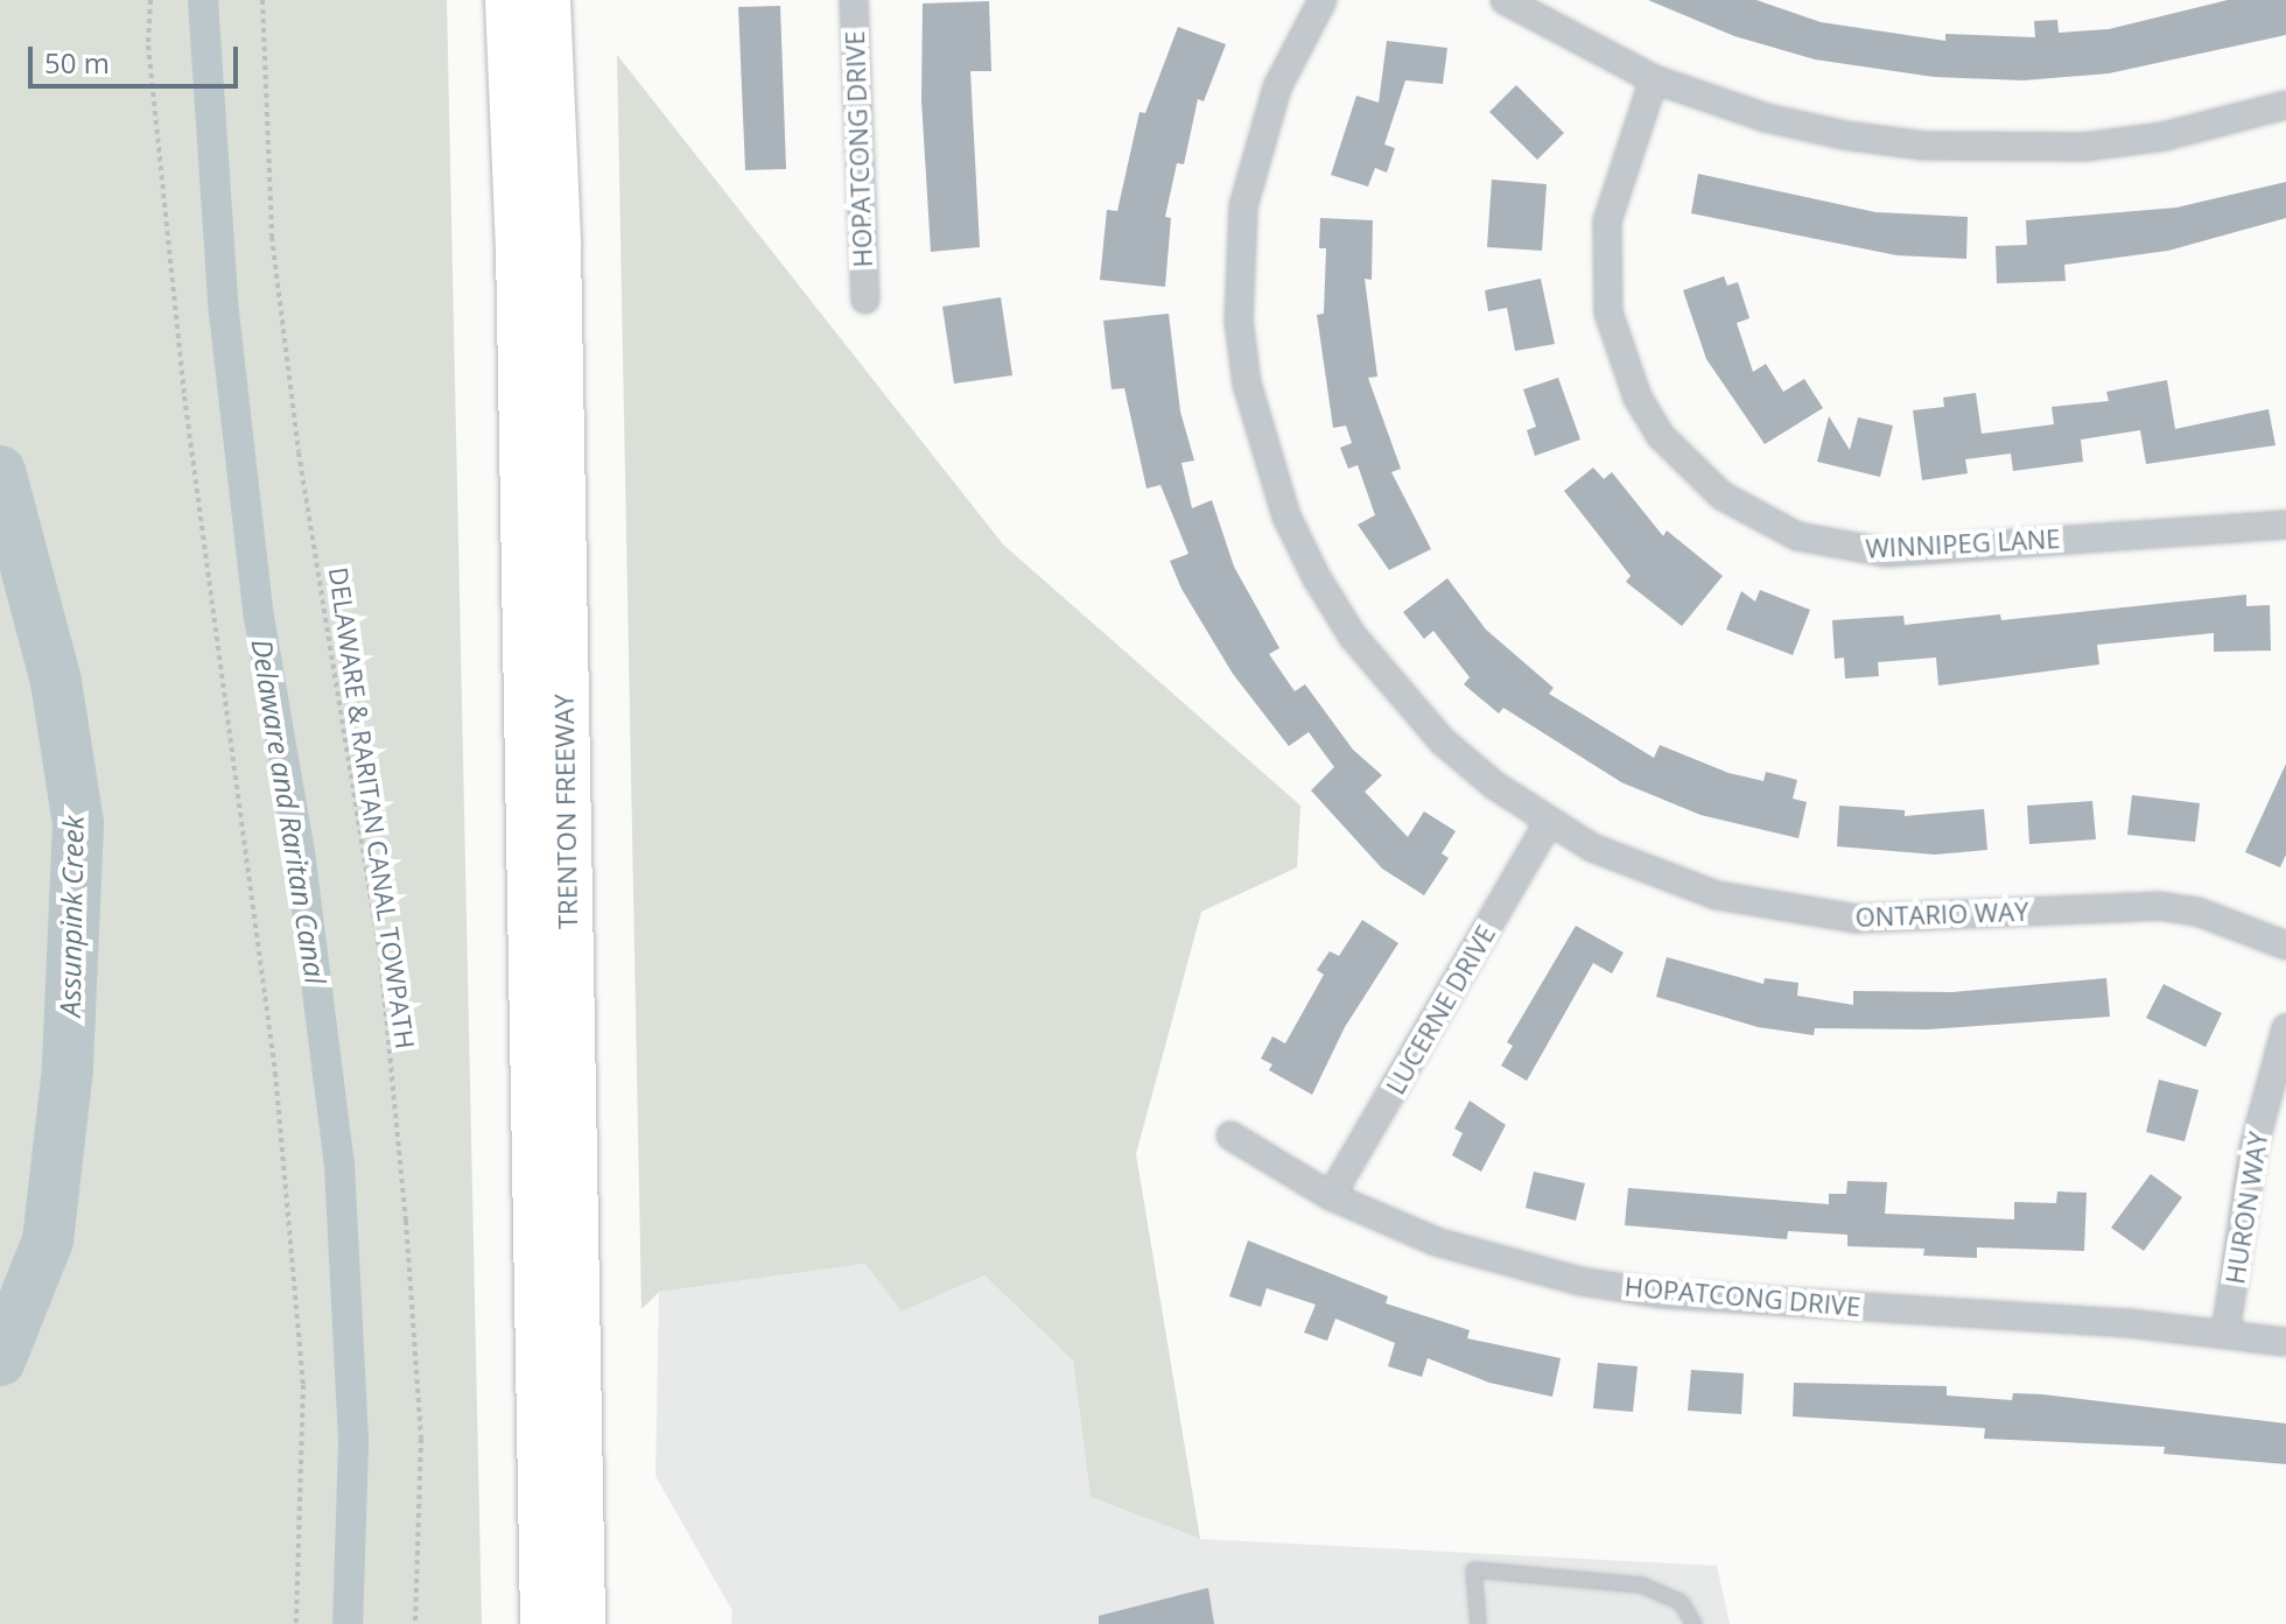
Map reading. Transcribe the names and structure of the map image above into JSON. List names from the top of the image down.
{
  "streets": {
    "highway": ["TRENTON FREEWAY"],
    "street": [
      "HOPATCONG DRIVE",
      "WINNIPEG LANE",
      "ONTARIO WAY",
      "LUCERNE DRIVE",
      "HURON WAY"
    ],
    "path": ["DELAWARE & RARITAN CANAL TOWPATH"]
  },
  "crossings": [
    ["HOPATCONG DRIVE", "LUCERNE DRIVE"],
    ["HOPATCONG DRIVE", "HURON WAY"],
    ["ONTARIO WAY", "LUCERNE DRIVE"]
  ],
  "water": ["Delaware and Raritan Canal", "Assunpink Creek"],
  "scale_bar": "50 m"
}
